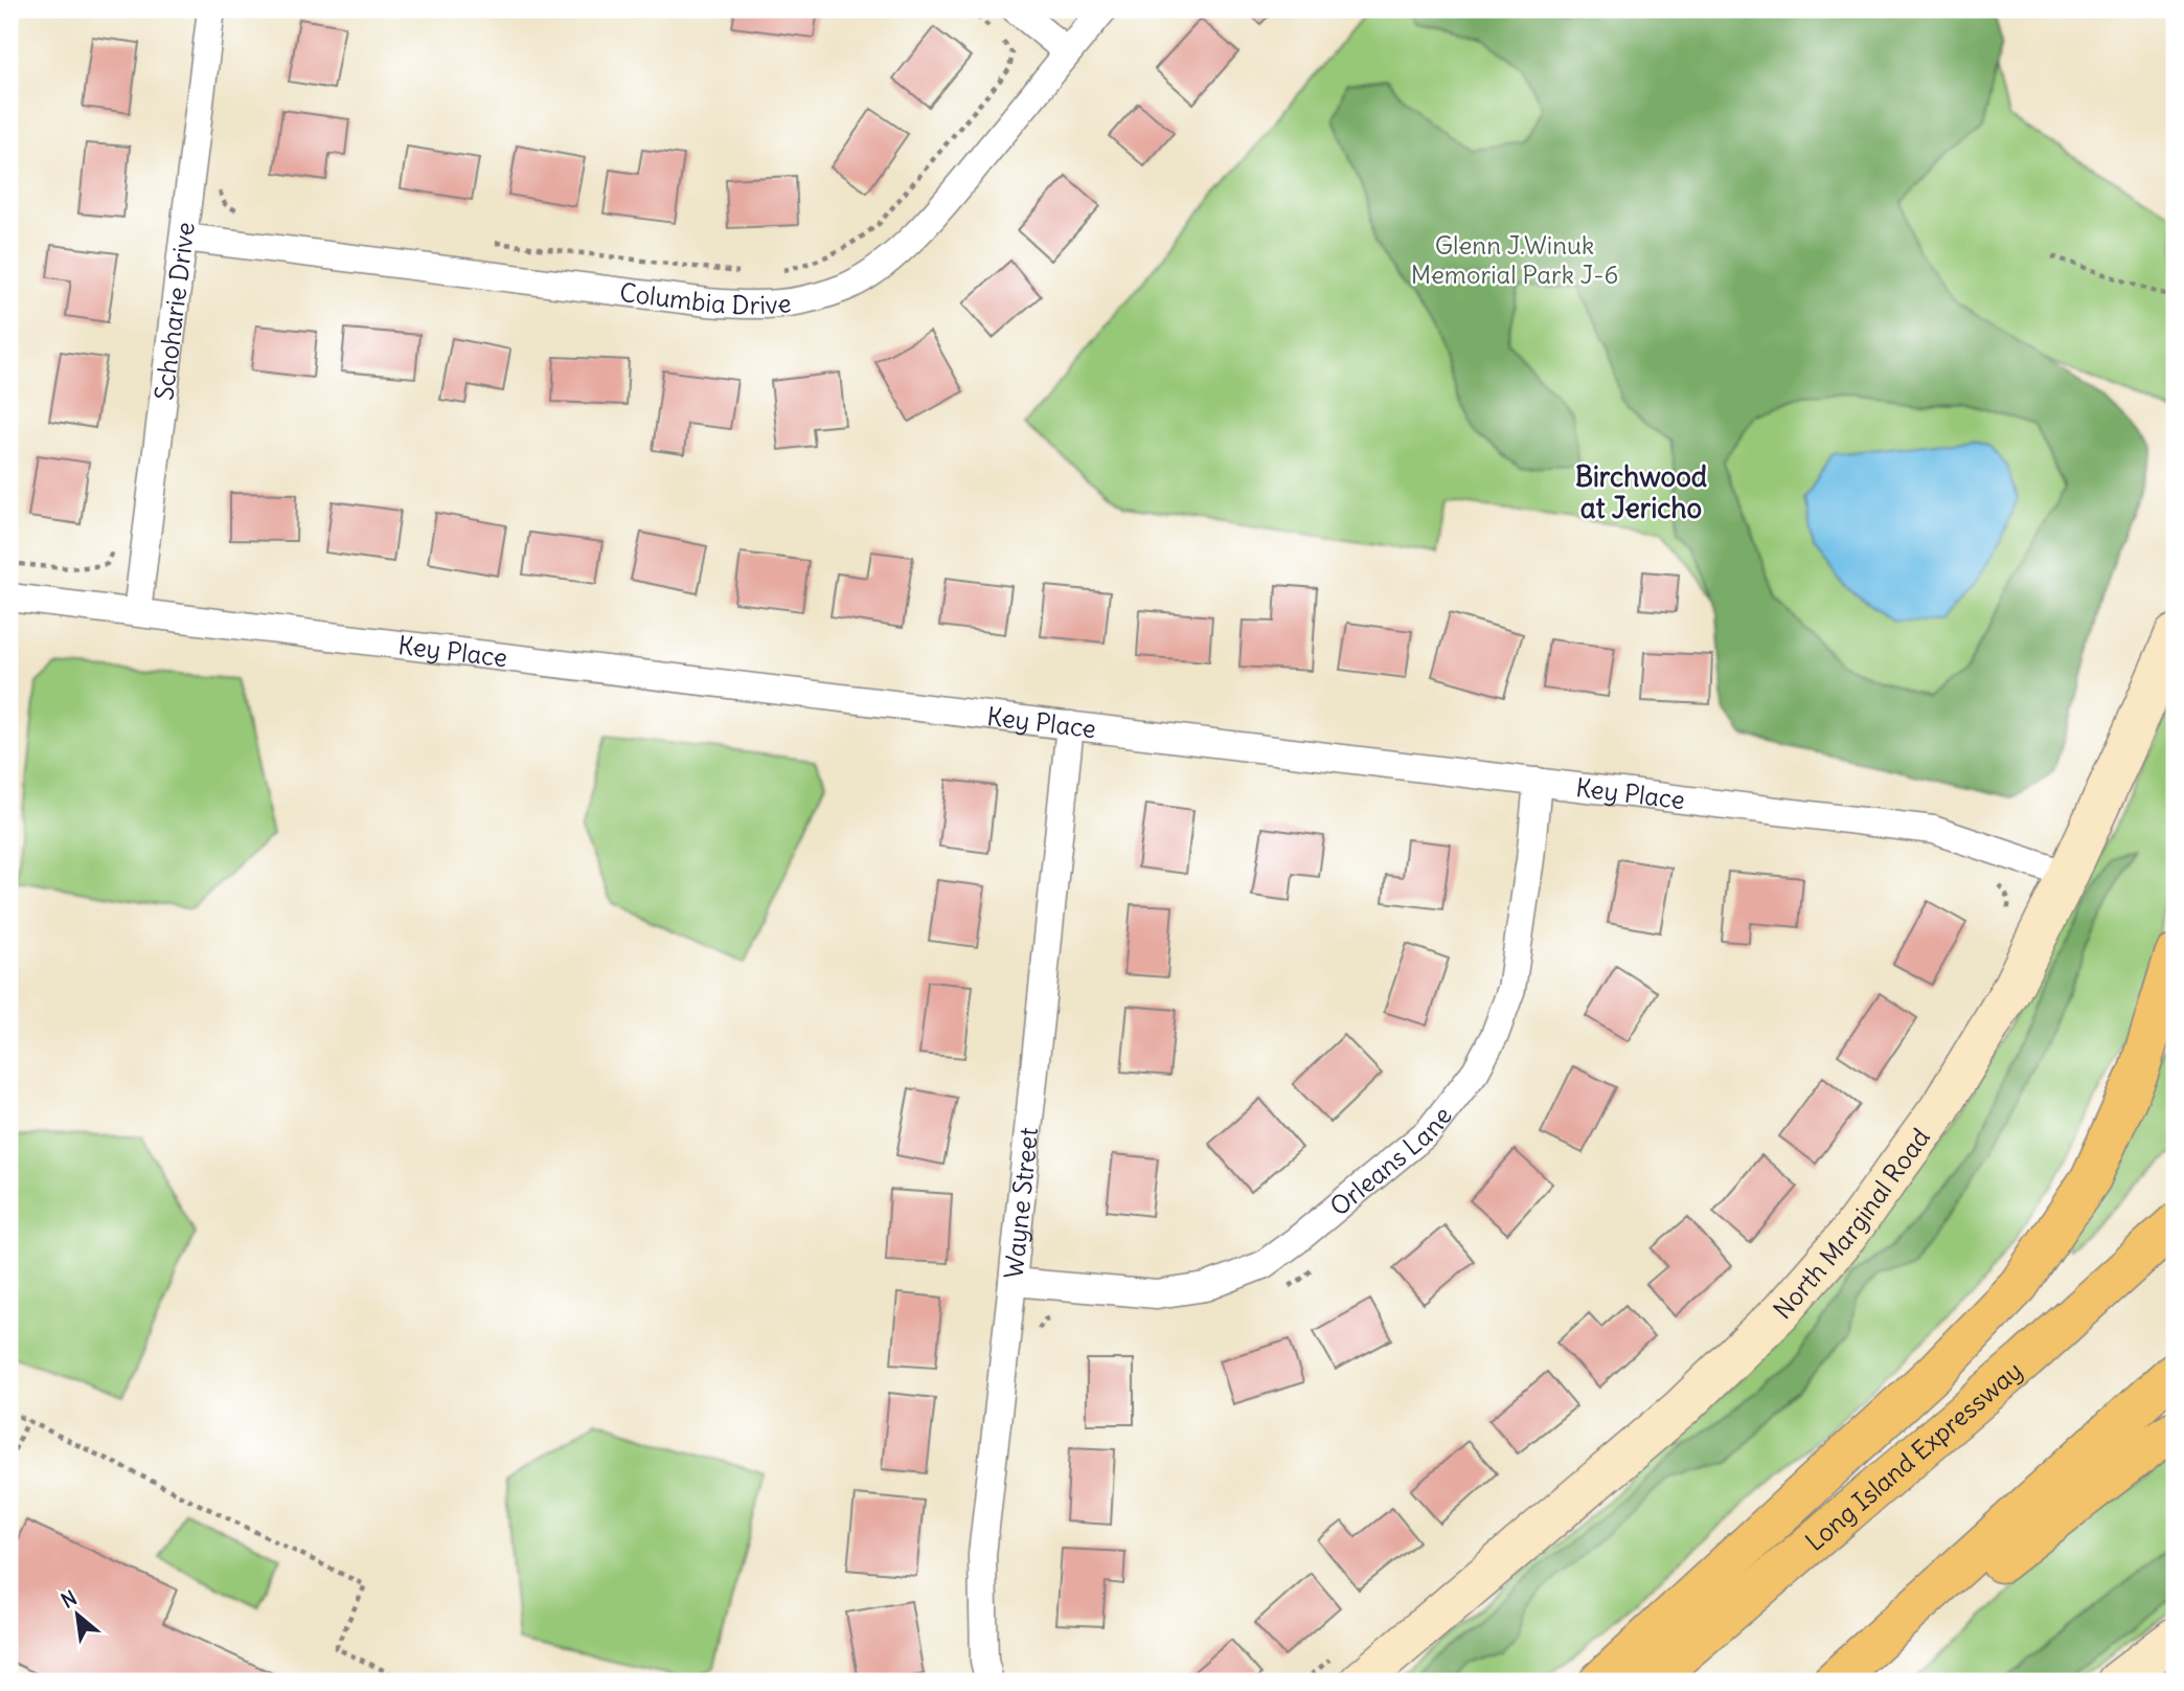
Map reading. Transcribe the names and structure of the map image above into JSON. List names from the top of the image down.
{
  "streets": {
    "highway": ["Long Island Expressway"],
    "main road": ["North Marginal Road"],
    "street": [
      "Columbia Drive",
      "Schoharie Drive",
      "Key Place",
      "Orleans Lane",
      "Wayne Street"
    ]
  },
  "crossings": [
    ["Columbia Drive", "Schoharie Drive"],
    ["Schoharie Drive", "Key Place"],
    ["Key Place", "Orleans Lane"],
    ["Key Place", "Wayne Street"],
    ["Key Place", "North Marginal Road"],
    ["Orleans Lane", "Wayne Street"]
  ],
  "districts": ["Birchwood at Jericho"],
  "parks": ["Glenn J.Winuk Memorial Park J-6"],
  "north": "top left"
}
